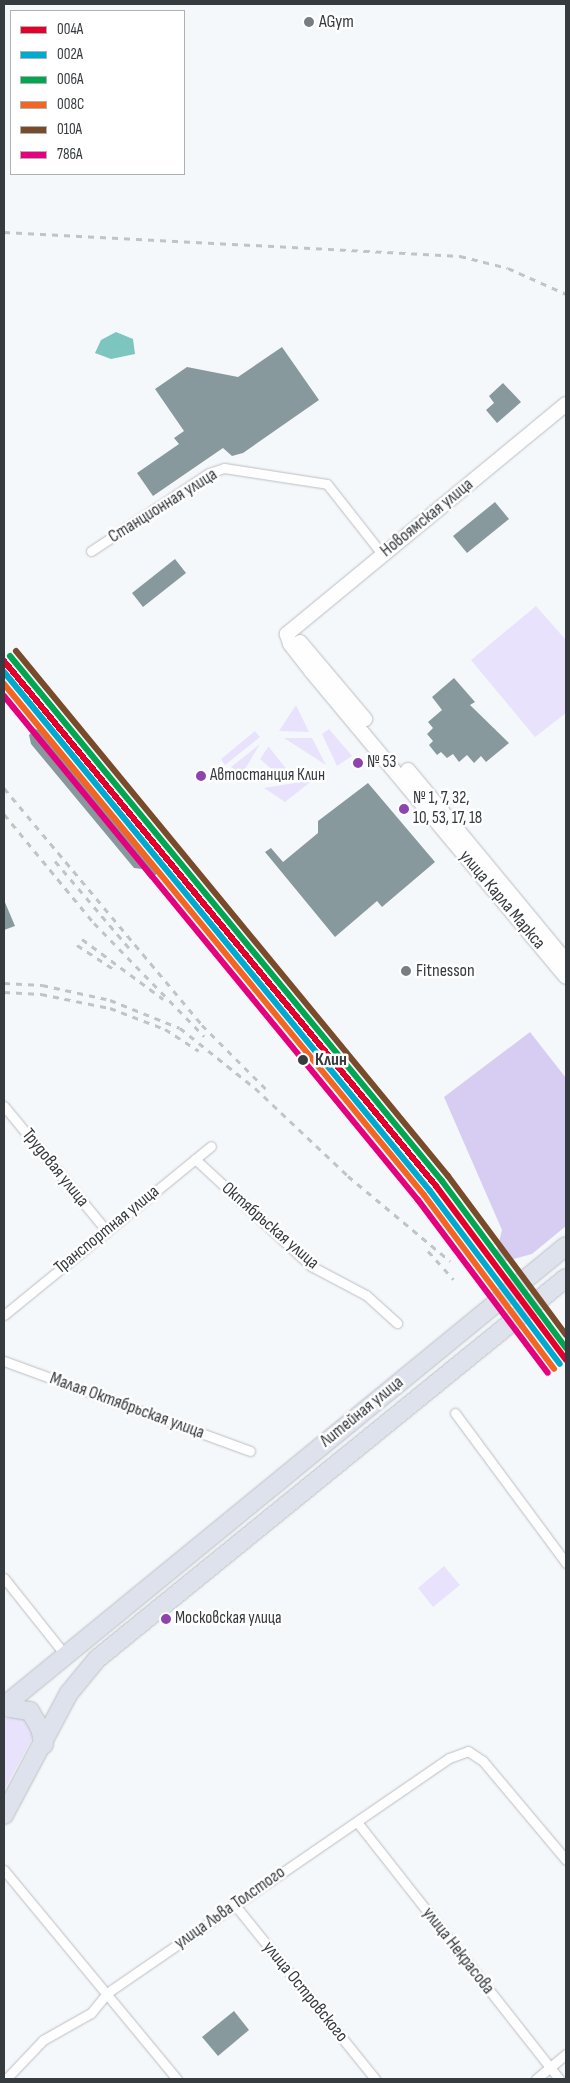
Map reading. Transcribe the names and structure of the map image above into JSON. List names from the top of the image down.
{
  "streets": {
    "highway": ["Литейная улица"],
    "street": [
      "Станционная улица",
      "Новоямская улица",
      "улица Карла Маркса",
      "Трудовая улица",
      "Октябрьская улица",
      "Транспортная улица",
      "Малая Октябрьская улица",
      "улица Льва Толстого",
      "улица Некрасова",
      "улица Островского"
    ]
  },
  "crossings": [
    ["Станционная улица", "Новоямская улица"],
    ["Новоямская улица", "улица Карла Маркса"],
    ["Трудовая улица", "Транспортная улица"],
    ["Октябрьская улица", "Транспортная улица"],
    ["улица Льва Толстого", "улица Некрасова"],
    ["улица Льва Толстого", "улица Островского"]
  ],
  "places": [
    "AGym",
    "№ 53",
    "Автостанция Клин",
    "№ 1, 7, 32, 10, 53, 17, 18",
    "Fitnesson",
    "Клин",
    "Московская улица"
  ],
  "lines": [
    "transit line 010А",
    "transit line 006А",
    "transit line 004А",
    "transit line 002А",
    "transit line 008С",
    "transit line 786А"
  ],
  "legend": [
    "004А",
    "002А",
    "006А",
    "008С",
    "010А",
    "786А"
  ]
}
